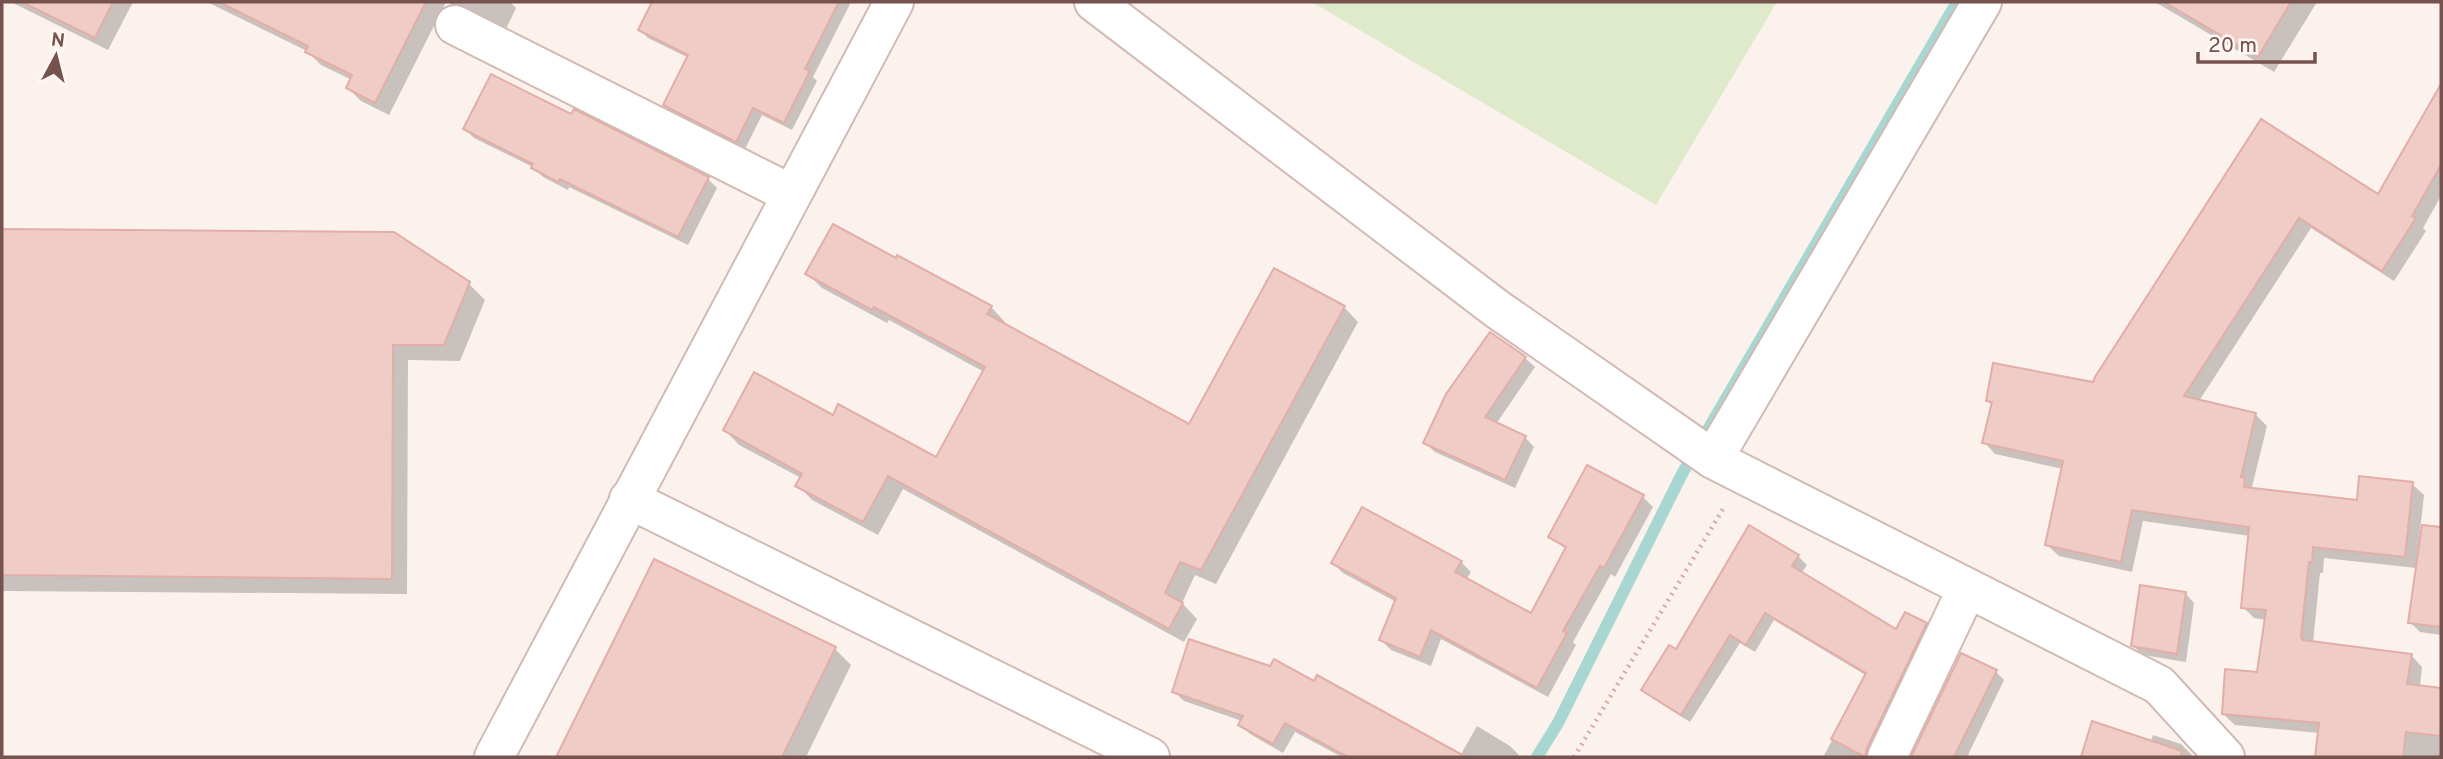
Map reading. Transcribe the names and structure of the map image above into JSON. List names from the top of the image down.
{
  "scale_bar": "20 m",
  "north": "top"
}
